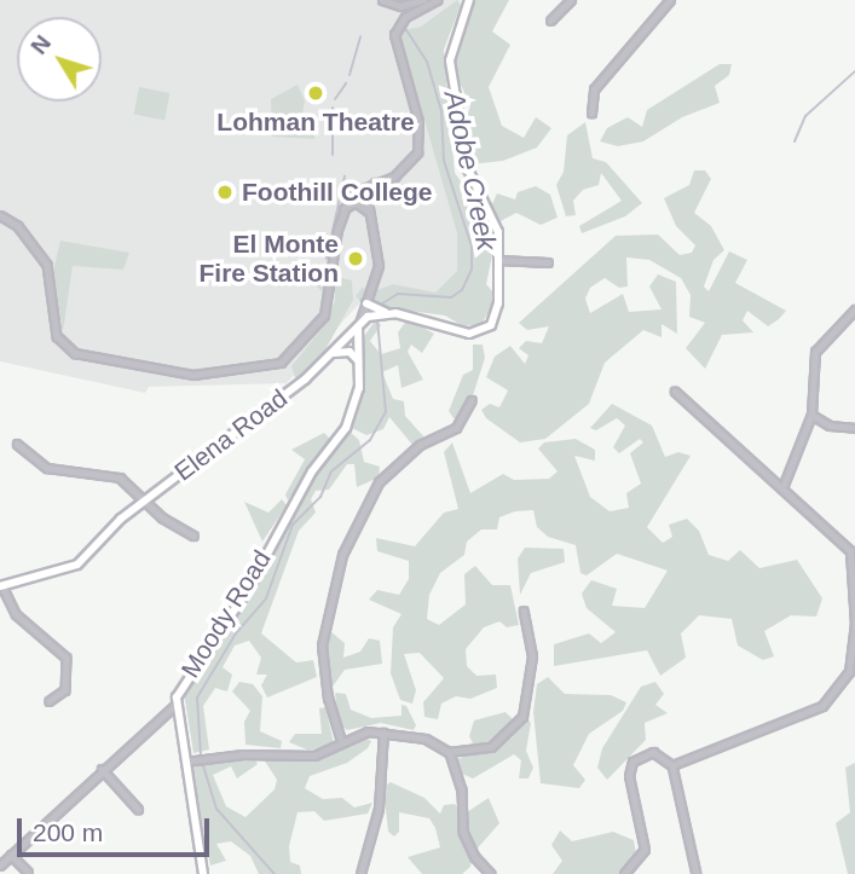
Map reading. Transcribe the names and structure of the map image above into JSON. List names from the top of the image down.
{
  "streets": {
    "street": ["Elena Road", "Moody Road"]
  },
  "crossings": [
    ["Elena Road", "Moody Road"]
  ],
  "water": ["Adobe Creek"],
  "places": ["Lohman Theatre", "Foothill College", "El Monte Fire Station"],
  "scale_bar": "200 m",
  "north": "top left"
}
